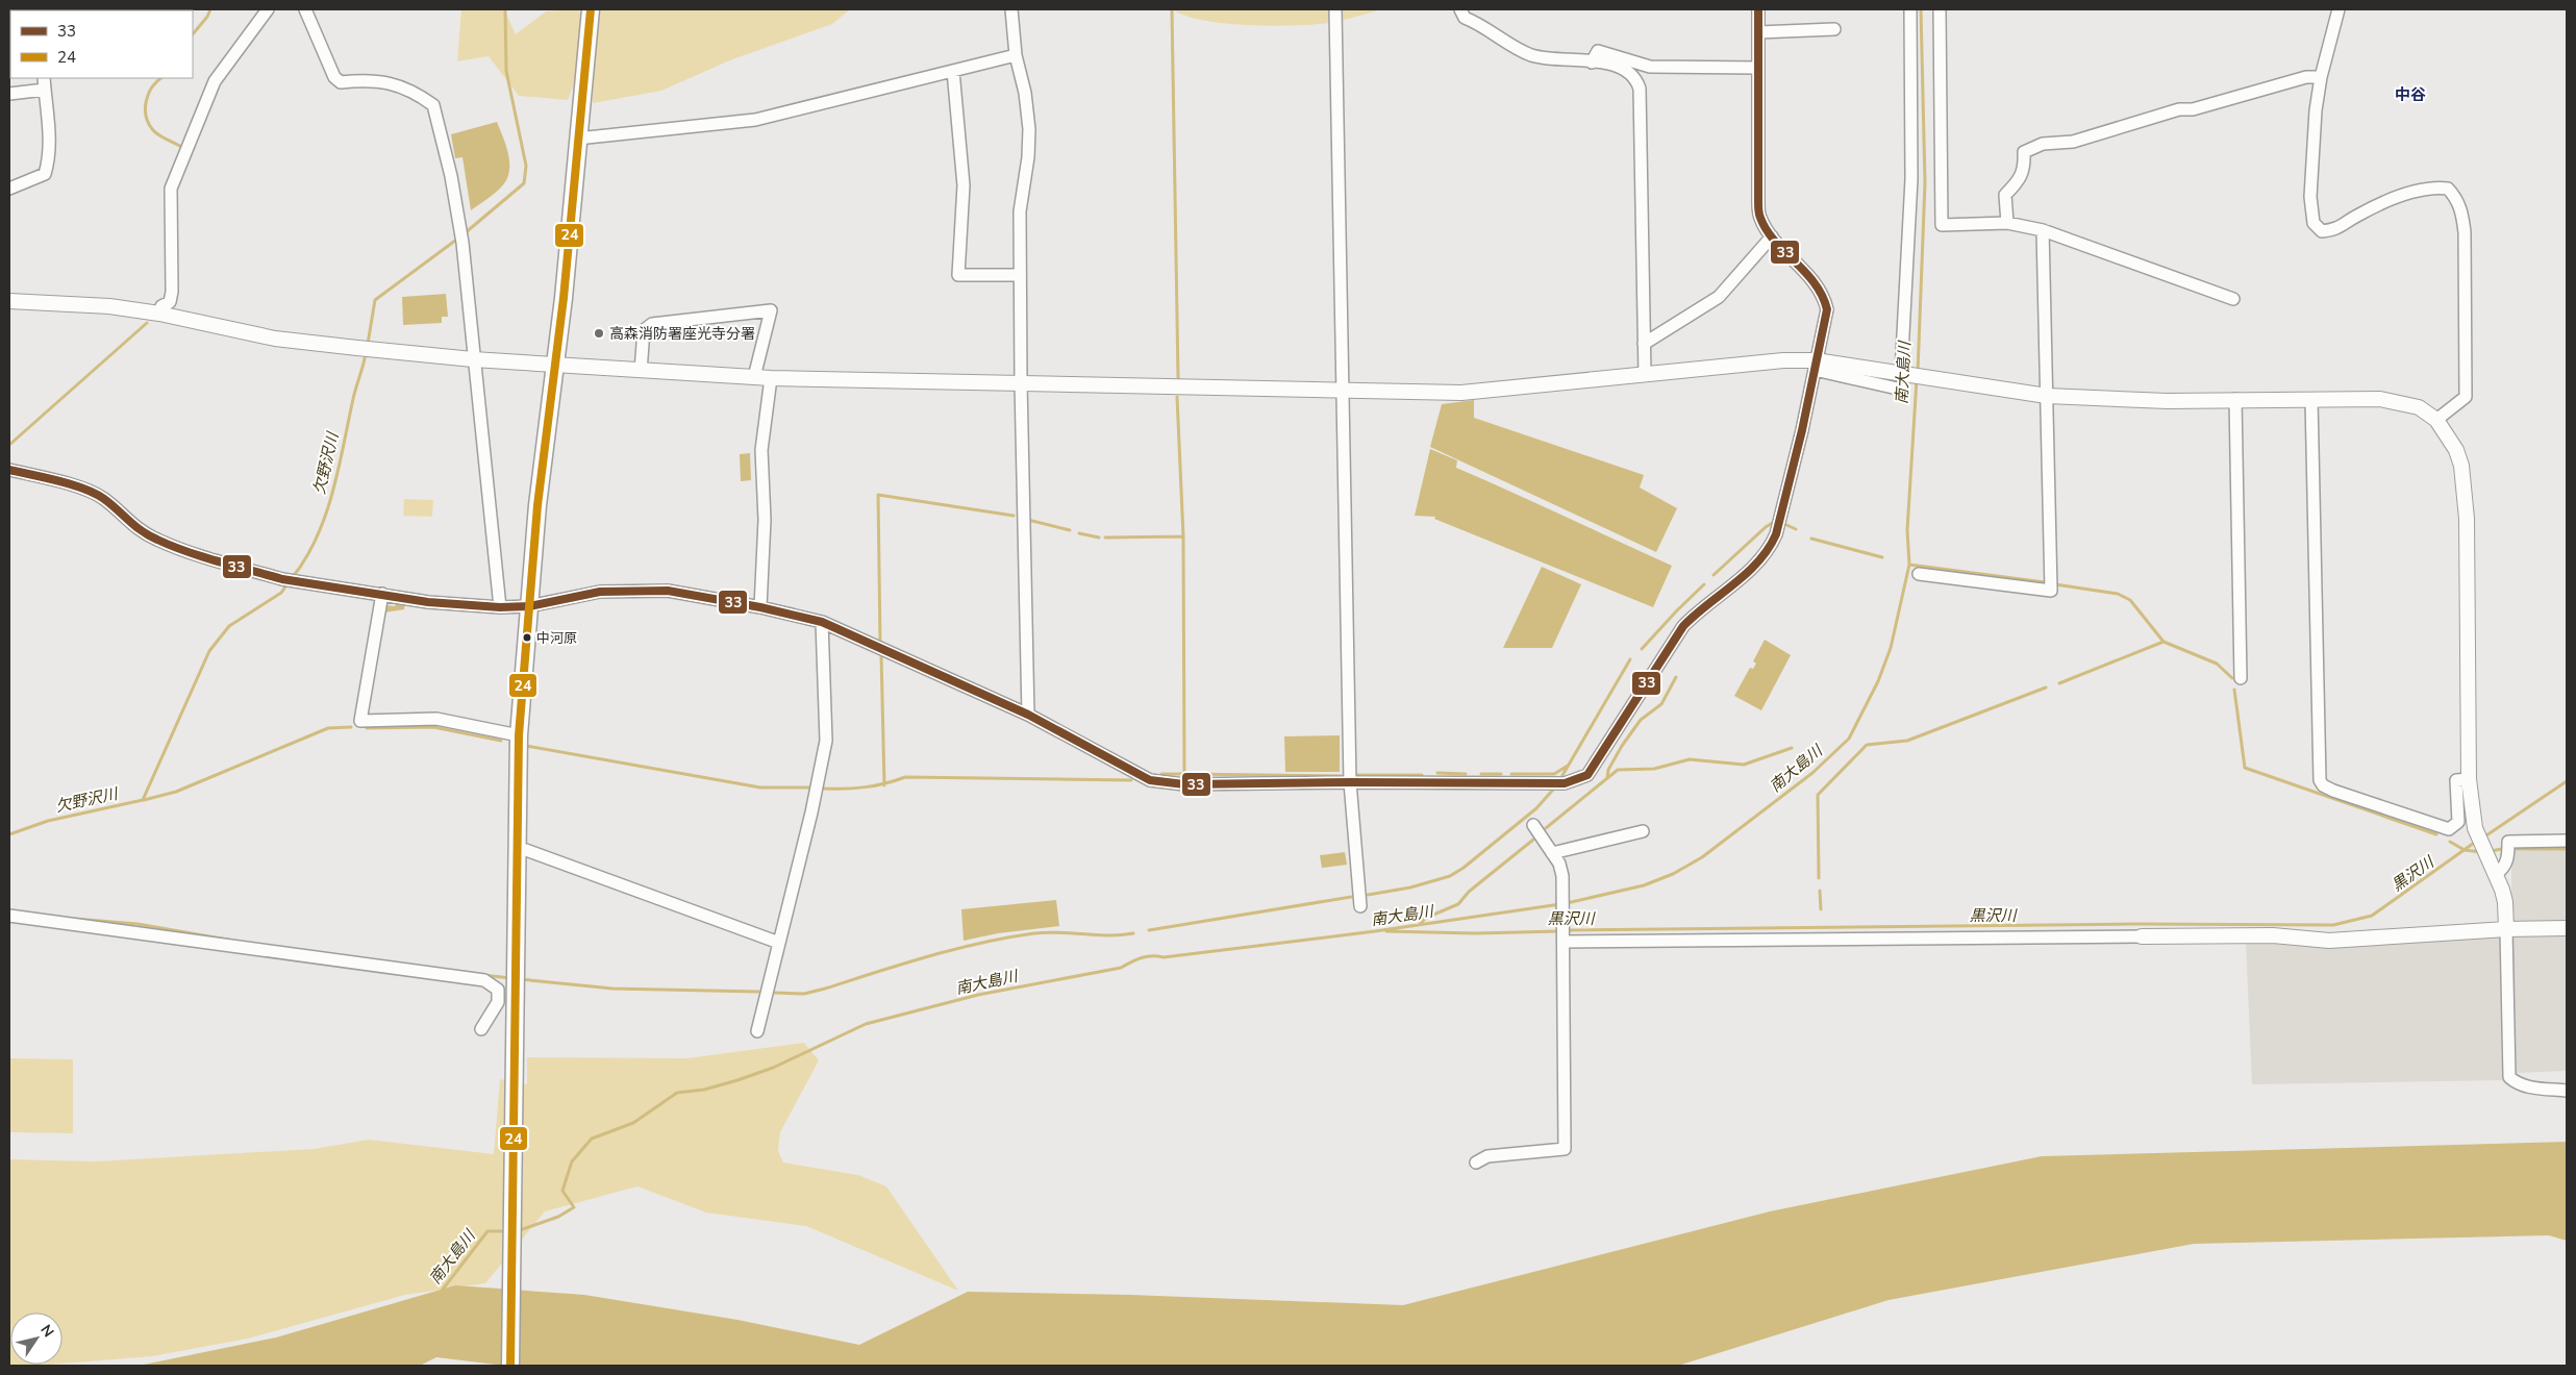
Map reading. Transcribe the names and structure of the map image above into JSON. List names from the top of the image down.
{
  "districts": ["中谷"],
  "water": ["南大島川", "欠野沢川", "黒沢川"],
  "places": ["高森消防署座光寺分署", "中河原"],
  "lines": ["transit line 33", "transit line 24"],
  "legend": ["33", "24"],
  "north": "top right"
}
